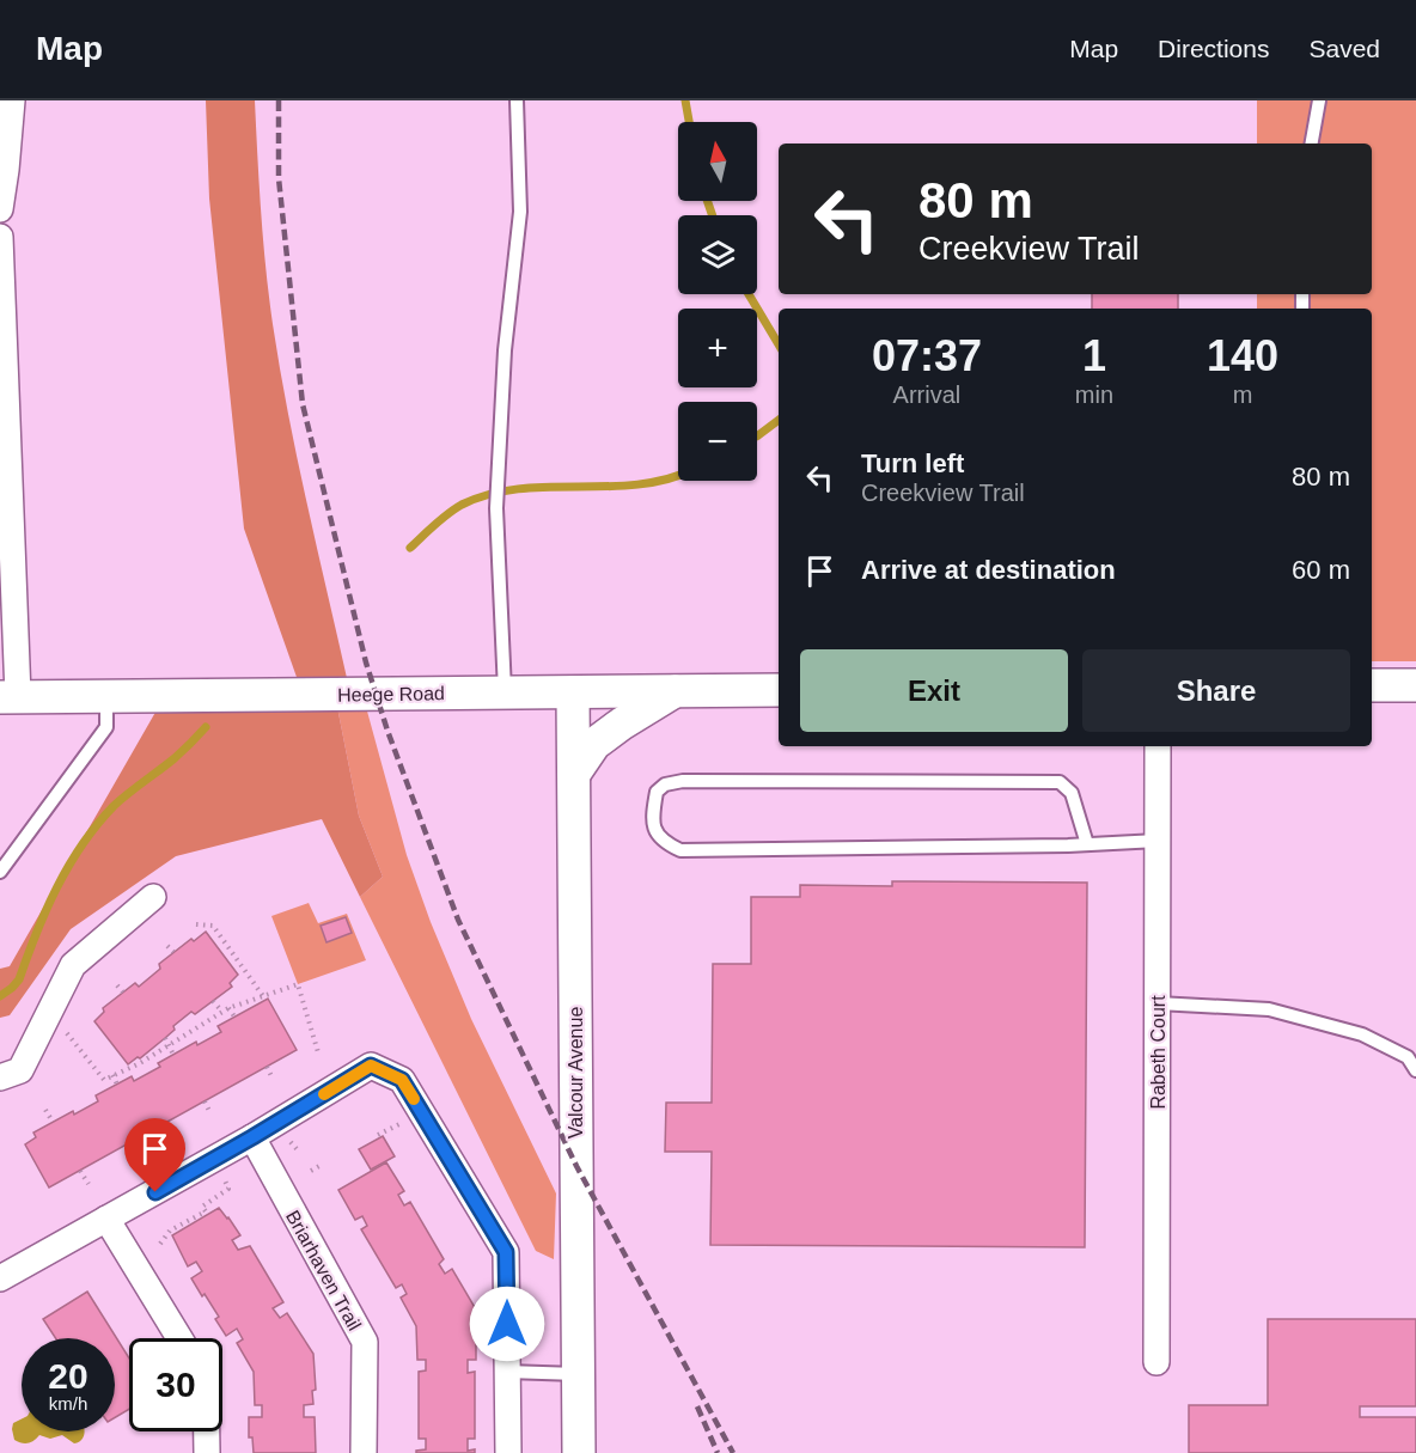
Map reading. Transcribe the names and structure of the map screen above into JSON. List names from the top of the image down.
{
  "streets": {
    "street": [
      "Heege Road",
      "Rabeth Court",
      "Valcour Avenue",
      "Briarhaven Trail"
    ]
  },
  "crossings": [
    ["Heege Road", "Valcour Avenue"]
  ],
  "north": "top",
  "page": {
    "header": "Map",
    "nav": ["Map", "Directions", "Saved"],
    "map_buttons": ["+", "−"],
    "turn": ["80 m", "Creekview Trail"],
    "eta": [
      "07:37",
      "Arrival",
      "1",
      "min",
      "140",
      "m"
    ],
    "list": [
      {
        "name": "Turn left",
        "note": "Creekview Trail",
        "value": "80 m"
      },
      {
        "name": "Arrive at destination",
        "value": "60 m"
      }
    ],
    "buttons": ["Exit", "Share"],
    "speed": "20 km/h",
    "limit": "30"
  }
}
